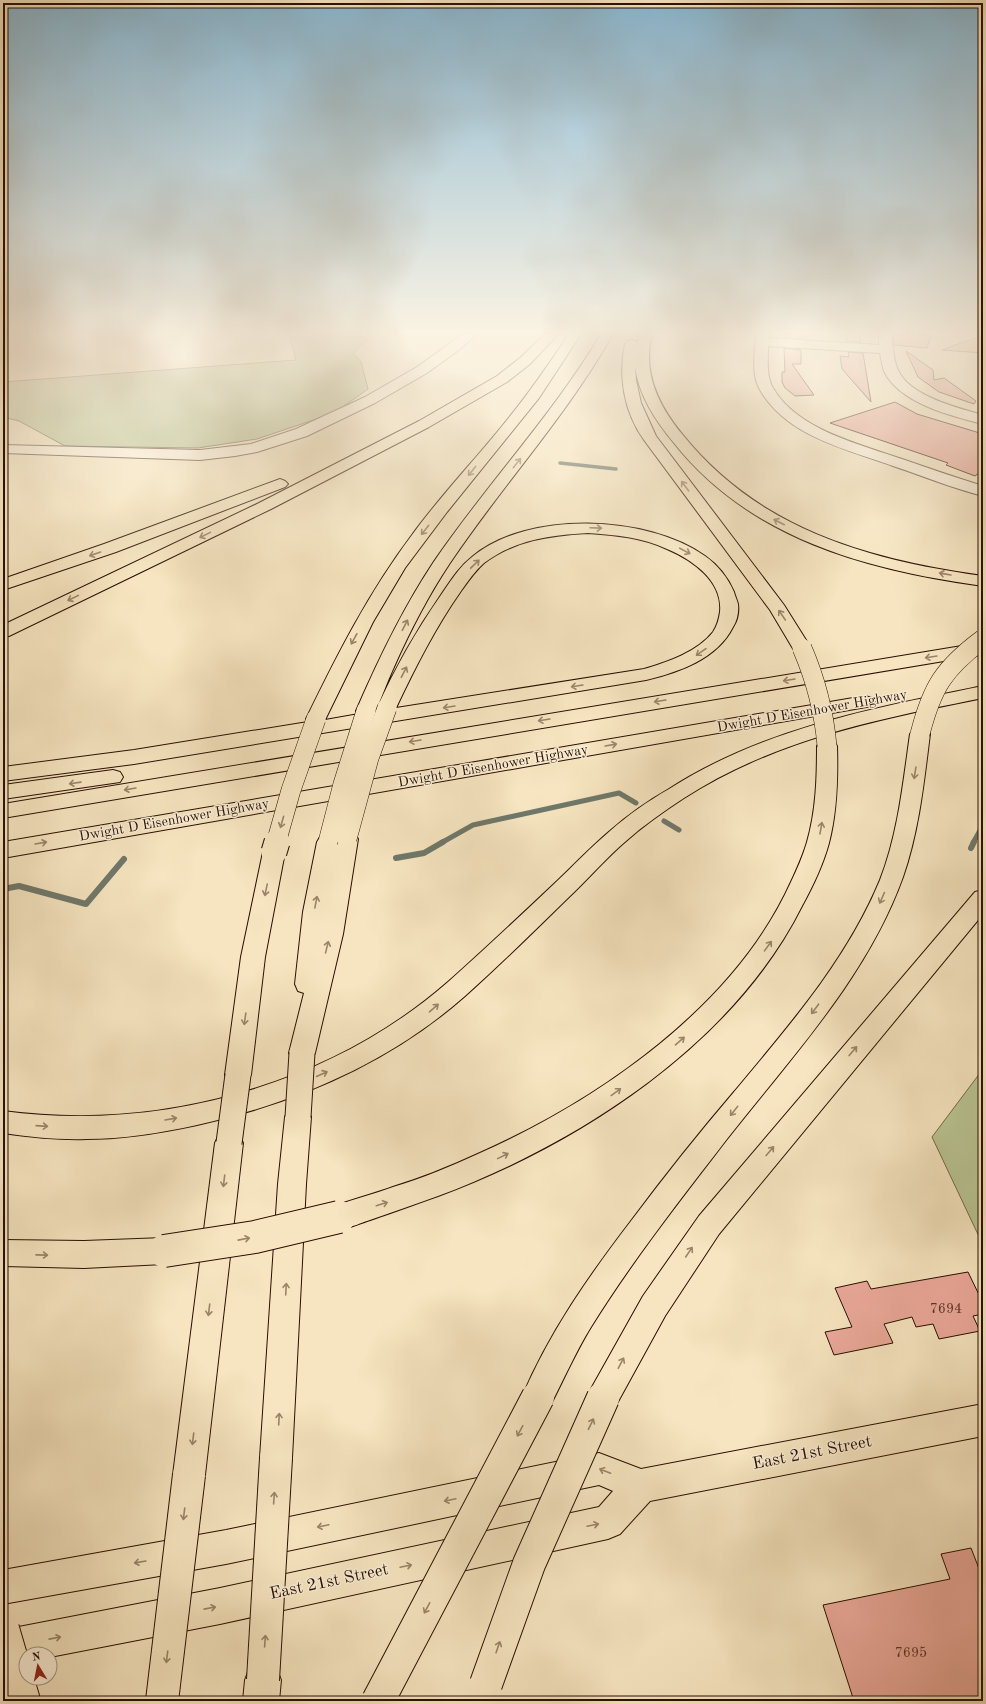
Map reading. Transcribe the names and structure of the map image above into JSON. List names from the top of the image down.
{
  "streets": {
    "main road": ["Dwight D Eisenhower Highway", "East 21st Street"]
  },
  "house_numbers": ["7694", "7695"],
  "north": "top"
}
